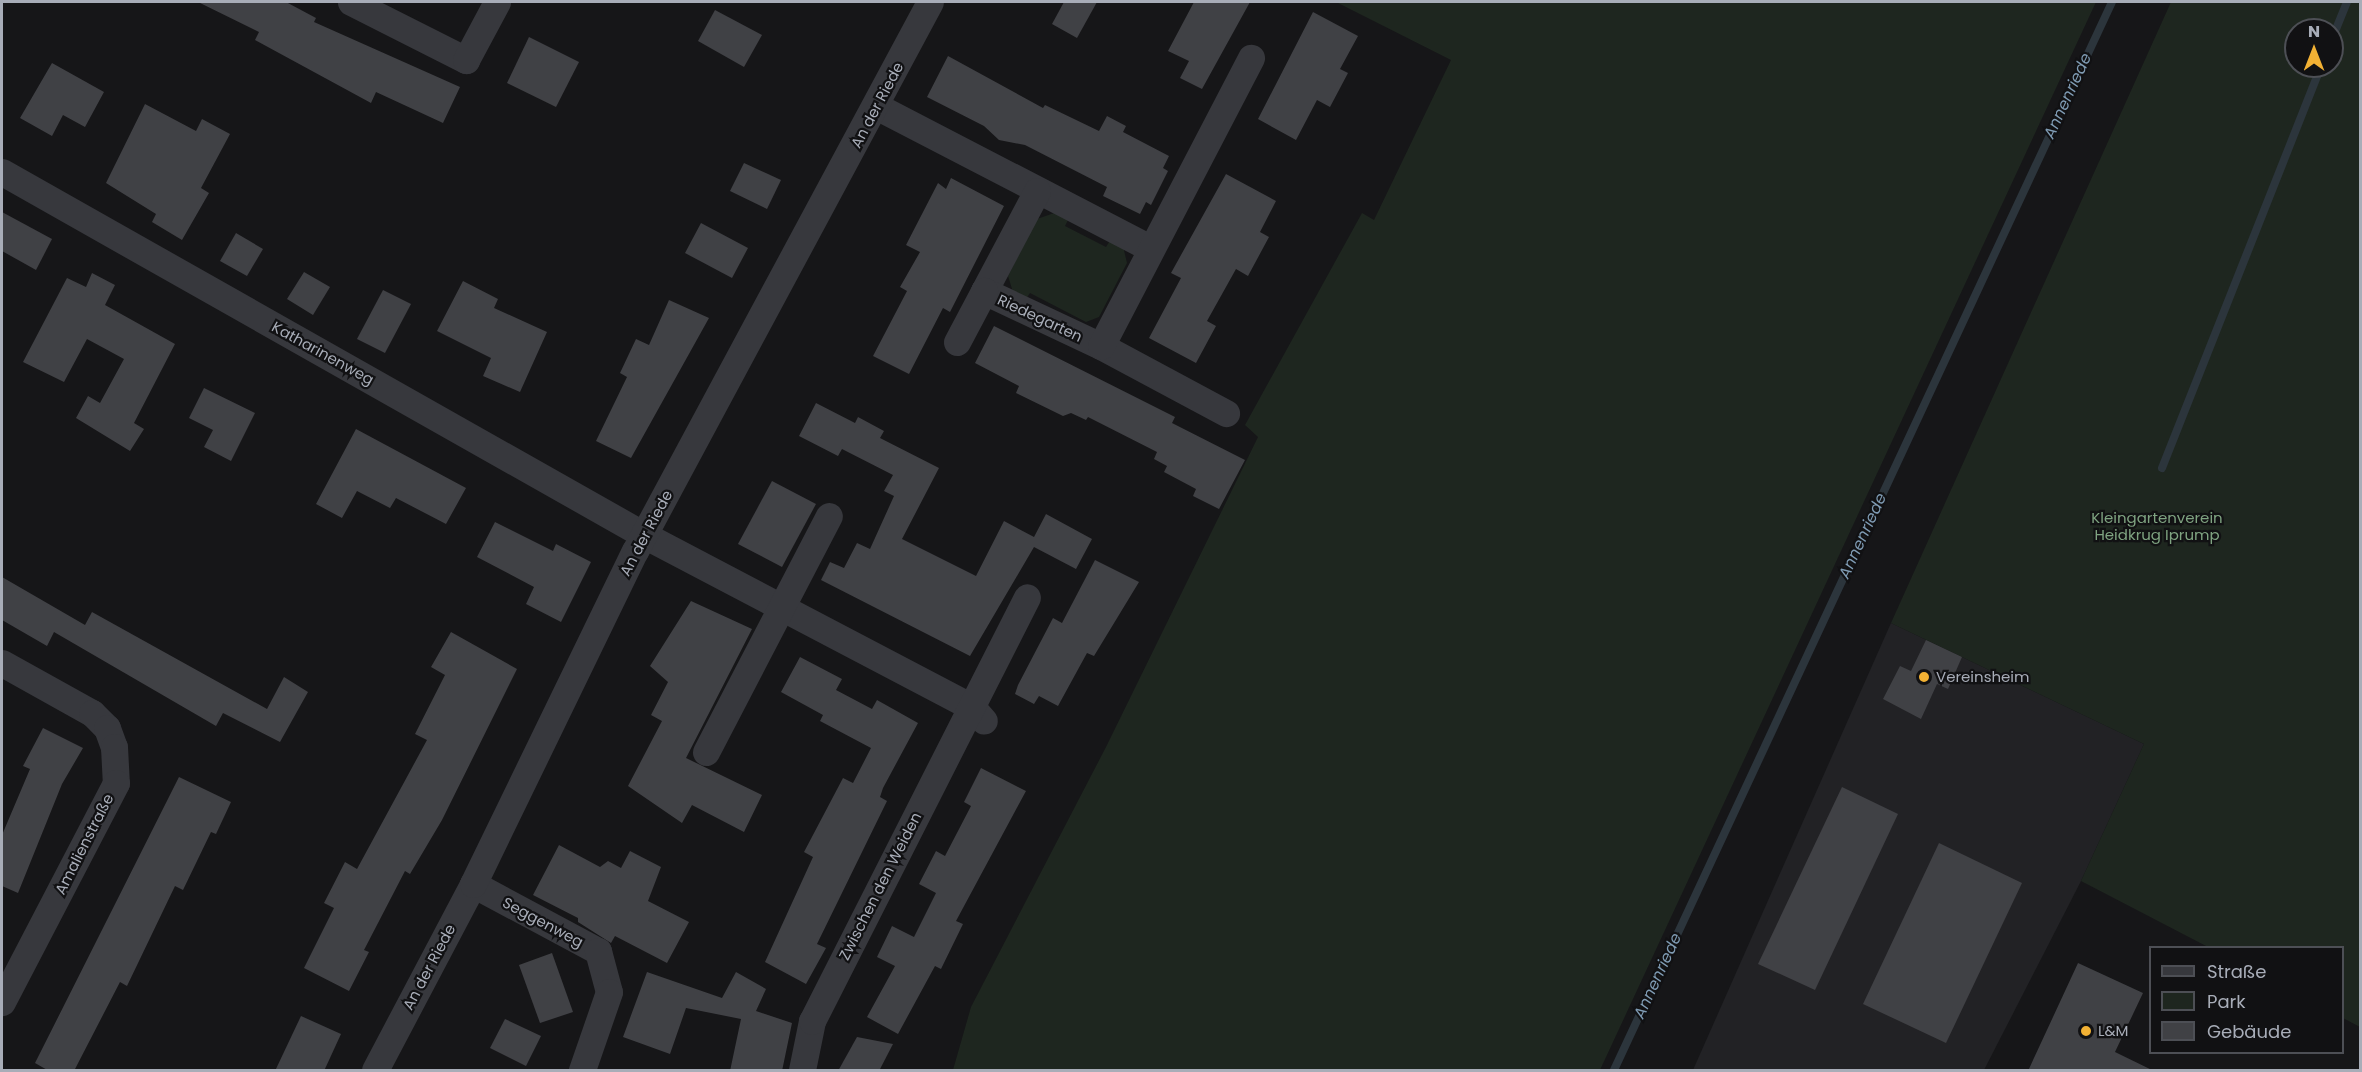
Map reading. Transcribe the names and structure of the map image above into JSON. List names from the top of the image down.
{
  "streets": {
    "street": [
      "An der Riede",
      "Riedegarten",
      "Katharinenweg",
      "Amalienstraße",
      "Zwischen den Weiden",
      "Seggenweg"
    ]
  },
  "crossings": [
    ["An der Riede", "Katharinenweg"],
    ["An der Riede", "Seggenweg"]
  ],
  "water": ["Annenriede"],
  "parks": ["Kleingartenverein Heidkrug Iprump"],
  "places": ["Vereinsheim", "L&M"],
  "legend": ["Straße", "Park", "Gebäude"],
  "north": "top"
}
